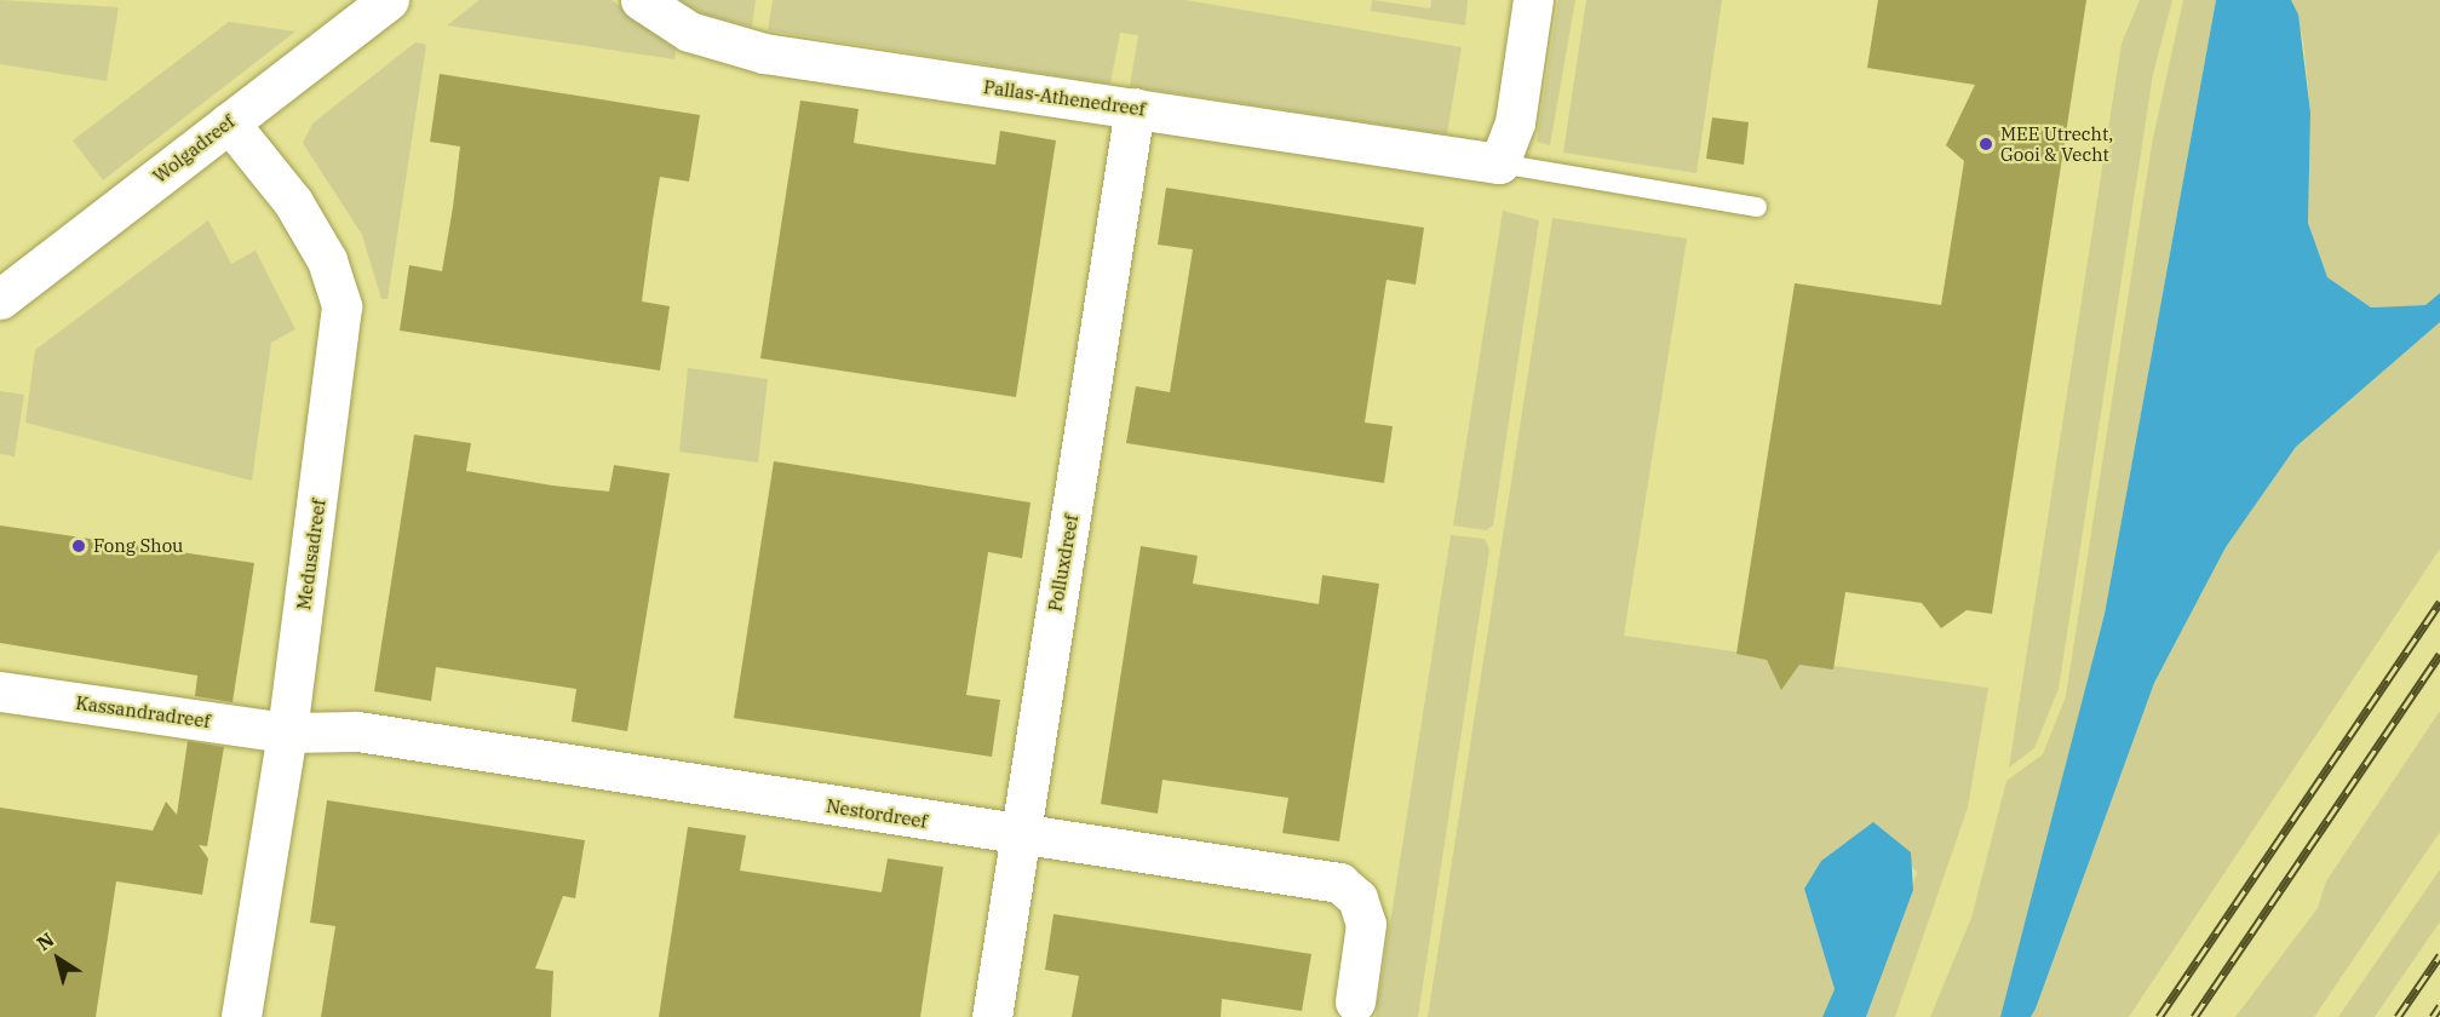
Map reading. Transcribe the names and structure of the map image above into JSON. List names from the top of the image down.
{
  "streets": {
    "street": [
      "Pallas-Athenedreef",
      "Wolgadreef",
      "Medusadreef",
      "Polluxdreef",
      "Kassandradreef",
      "Nestordreef"
    ]
  },
  "crossings": [
    ["Pallas-Athenedreef", "Polluxdreef"],
    ["Wolgadreef", "Medusadreef"],
    ["Medusadreef", "Kassandradreef"],
    ["Medusadreef", "Nestordreef"],
    ["Polluxdreef", "Nestordreef"],
    ["Kassandradreef", "Nestordreef"]
  ],
  "places": ["MEE Utrecht, Gooi & Vecht", "Fong Shou"],
  "north": "top left"
}
